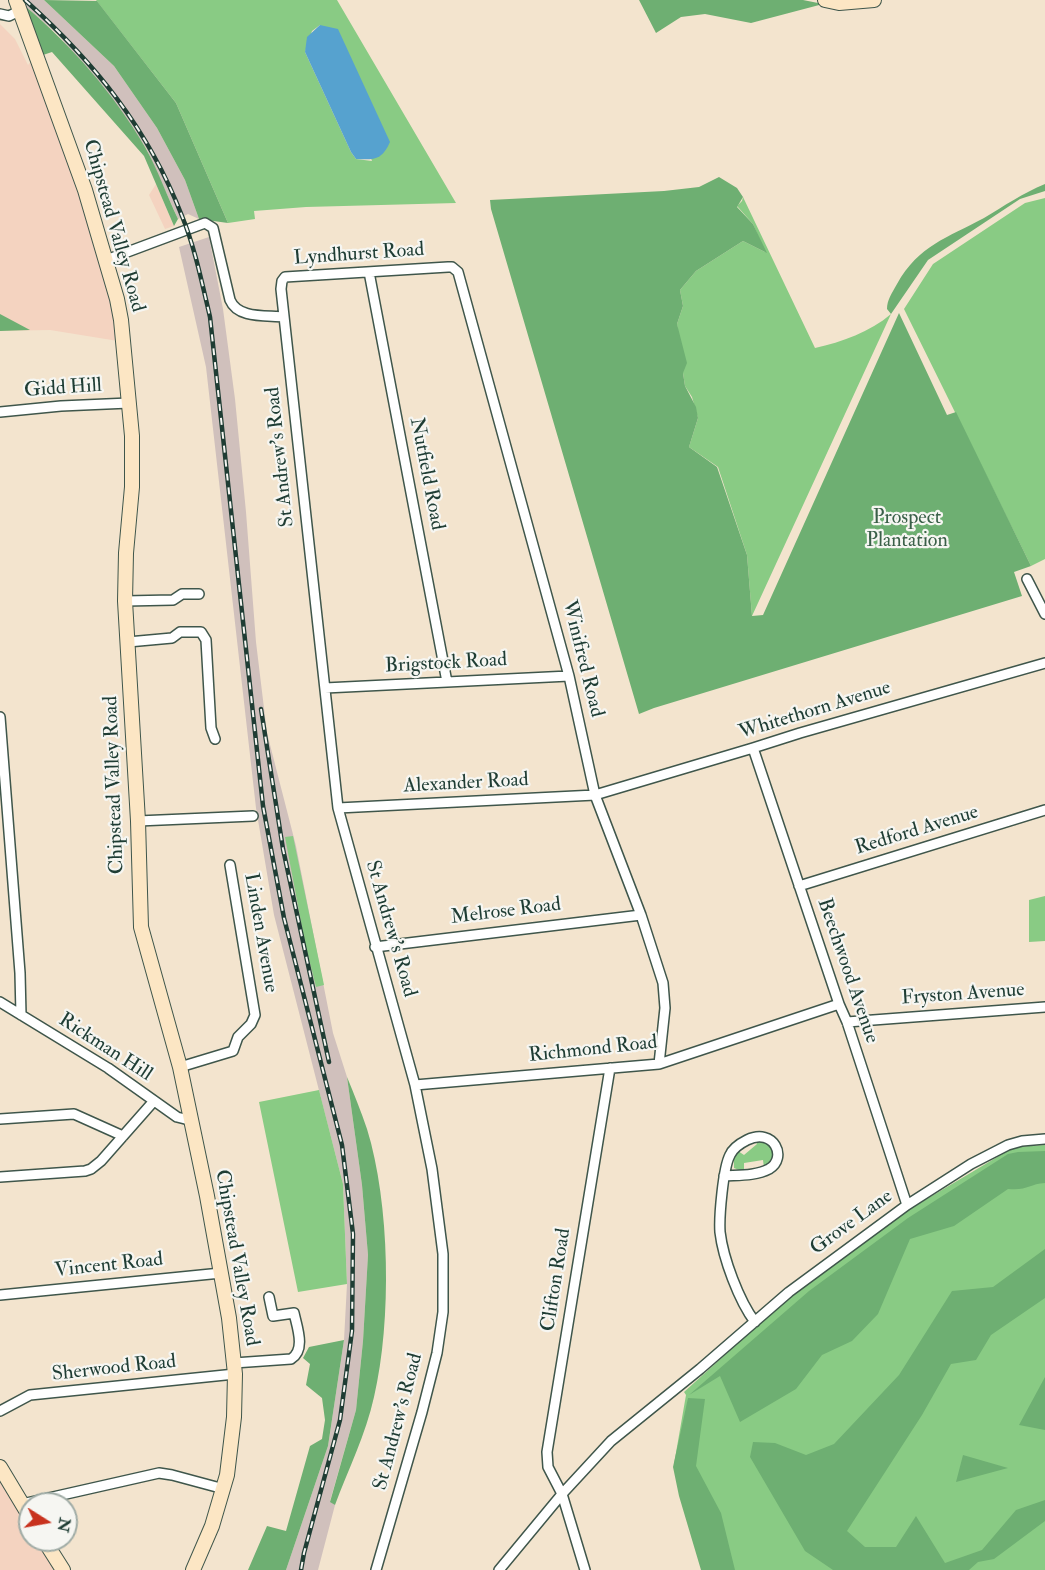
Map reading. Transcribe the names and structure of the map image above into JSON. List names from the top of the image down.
{
  "streets": {
    "main road": ["Chipstead Valley Road"],
    "street": [
      "Lyndhurst Road",
      "Gidd Hill",
      "St Andrew's Road",
      "Nutfield Road",
      "Winifred Road",
      "Brigstock Road",
      "Whitethorn Avenue",
      "Alexander Road",
      "Redford Avenue",
      "Melrose Road",
      "Linden Avenue",
      "Beechwood Avenue",
      "Fryston Avenue",
      "Rickman Hill",
      "Richmond Road",
      "Grove Lane",
      "Vincent Road",
      "Clifton Road",
      "Sherwood Road"
    ]
  },
  "crossings": [
    ["Chipstead Valley Road", "Gidd Hill"],
    ["Chipstead Valley Road", "Linden Avenue"],
    ["Chipstead Valley Road", "Rickman Hill"],
    ["Chipstead Valley Road", "Vincent Road"],
    ["Chipstead Valley Road", "Sherwood Road"],
    ["Lyndhurst Road", "St Andrew's Road"],
    ["Lyndhurst Road", "Nutfield Road"],
    ["Lyndhurst Road", "Winifred Road"],
    ["St Andrew's Road", "Brigstock Road"],
    ["St Andrew's Road", "Alexander Road"],
    ["St Andrew's Road", "Melrose Road"],
    ["St Andrew's Road", "Richmond Road"],
    ["Nutfield Road", "Brigstock Road"],
    ["Winifred Road", "Brigstock Road"],
    ["Winifred Road", "Whitethorn Avenue"],
    ["Winifred Road", "Alexander Road"],
    ["Winifred Road", "Melrose Road"],
    ["Winifred Road", "Richmond Road"],
    ["Whitethorn Avenue", "Alexander Road"],
    ["Whitethorn Avenue", "Beechwood Avenue"],
    ["Redford Avenue", "Beechwood Avenue"],
    ["Beechwood Avenue", "Fryston Avenue"],
    ["Beechwood Avenue", "Richmond Road"],
    ["Beechwood Avenue", "Grove Lane"],
    ["Richmond Road", "Clifton Road"],
    ["Grove Lane", "Clifton Road"]
  ],
  "parks": ["Prospect Plantation"],
  "north": "right"
}
